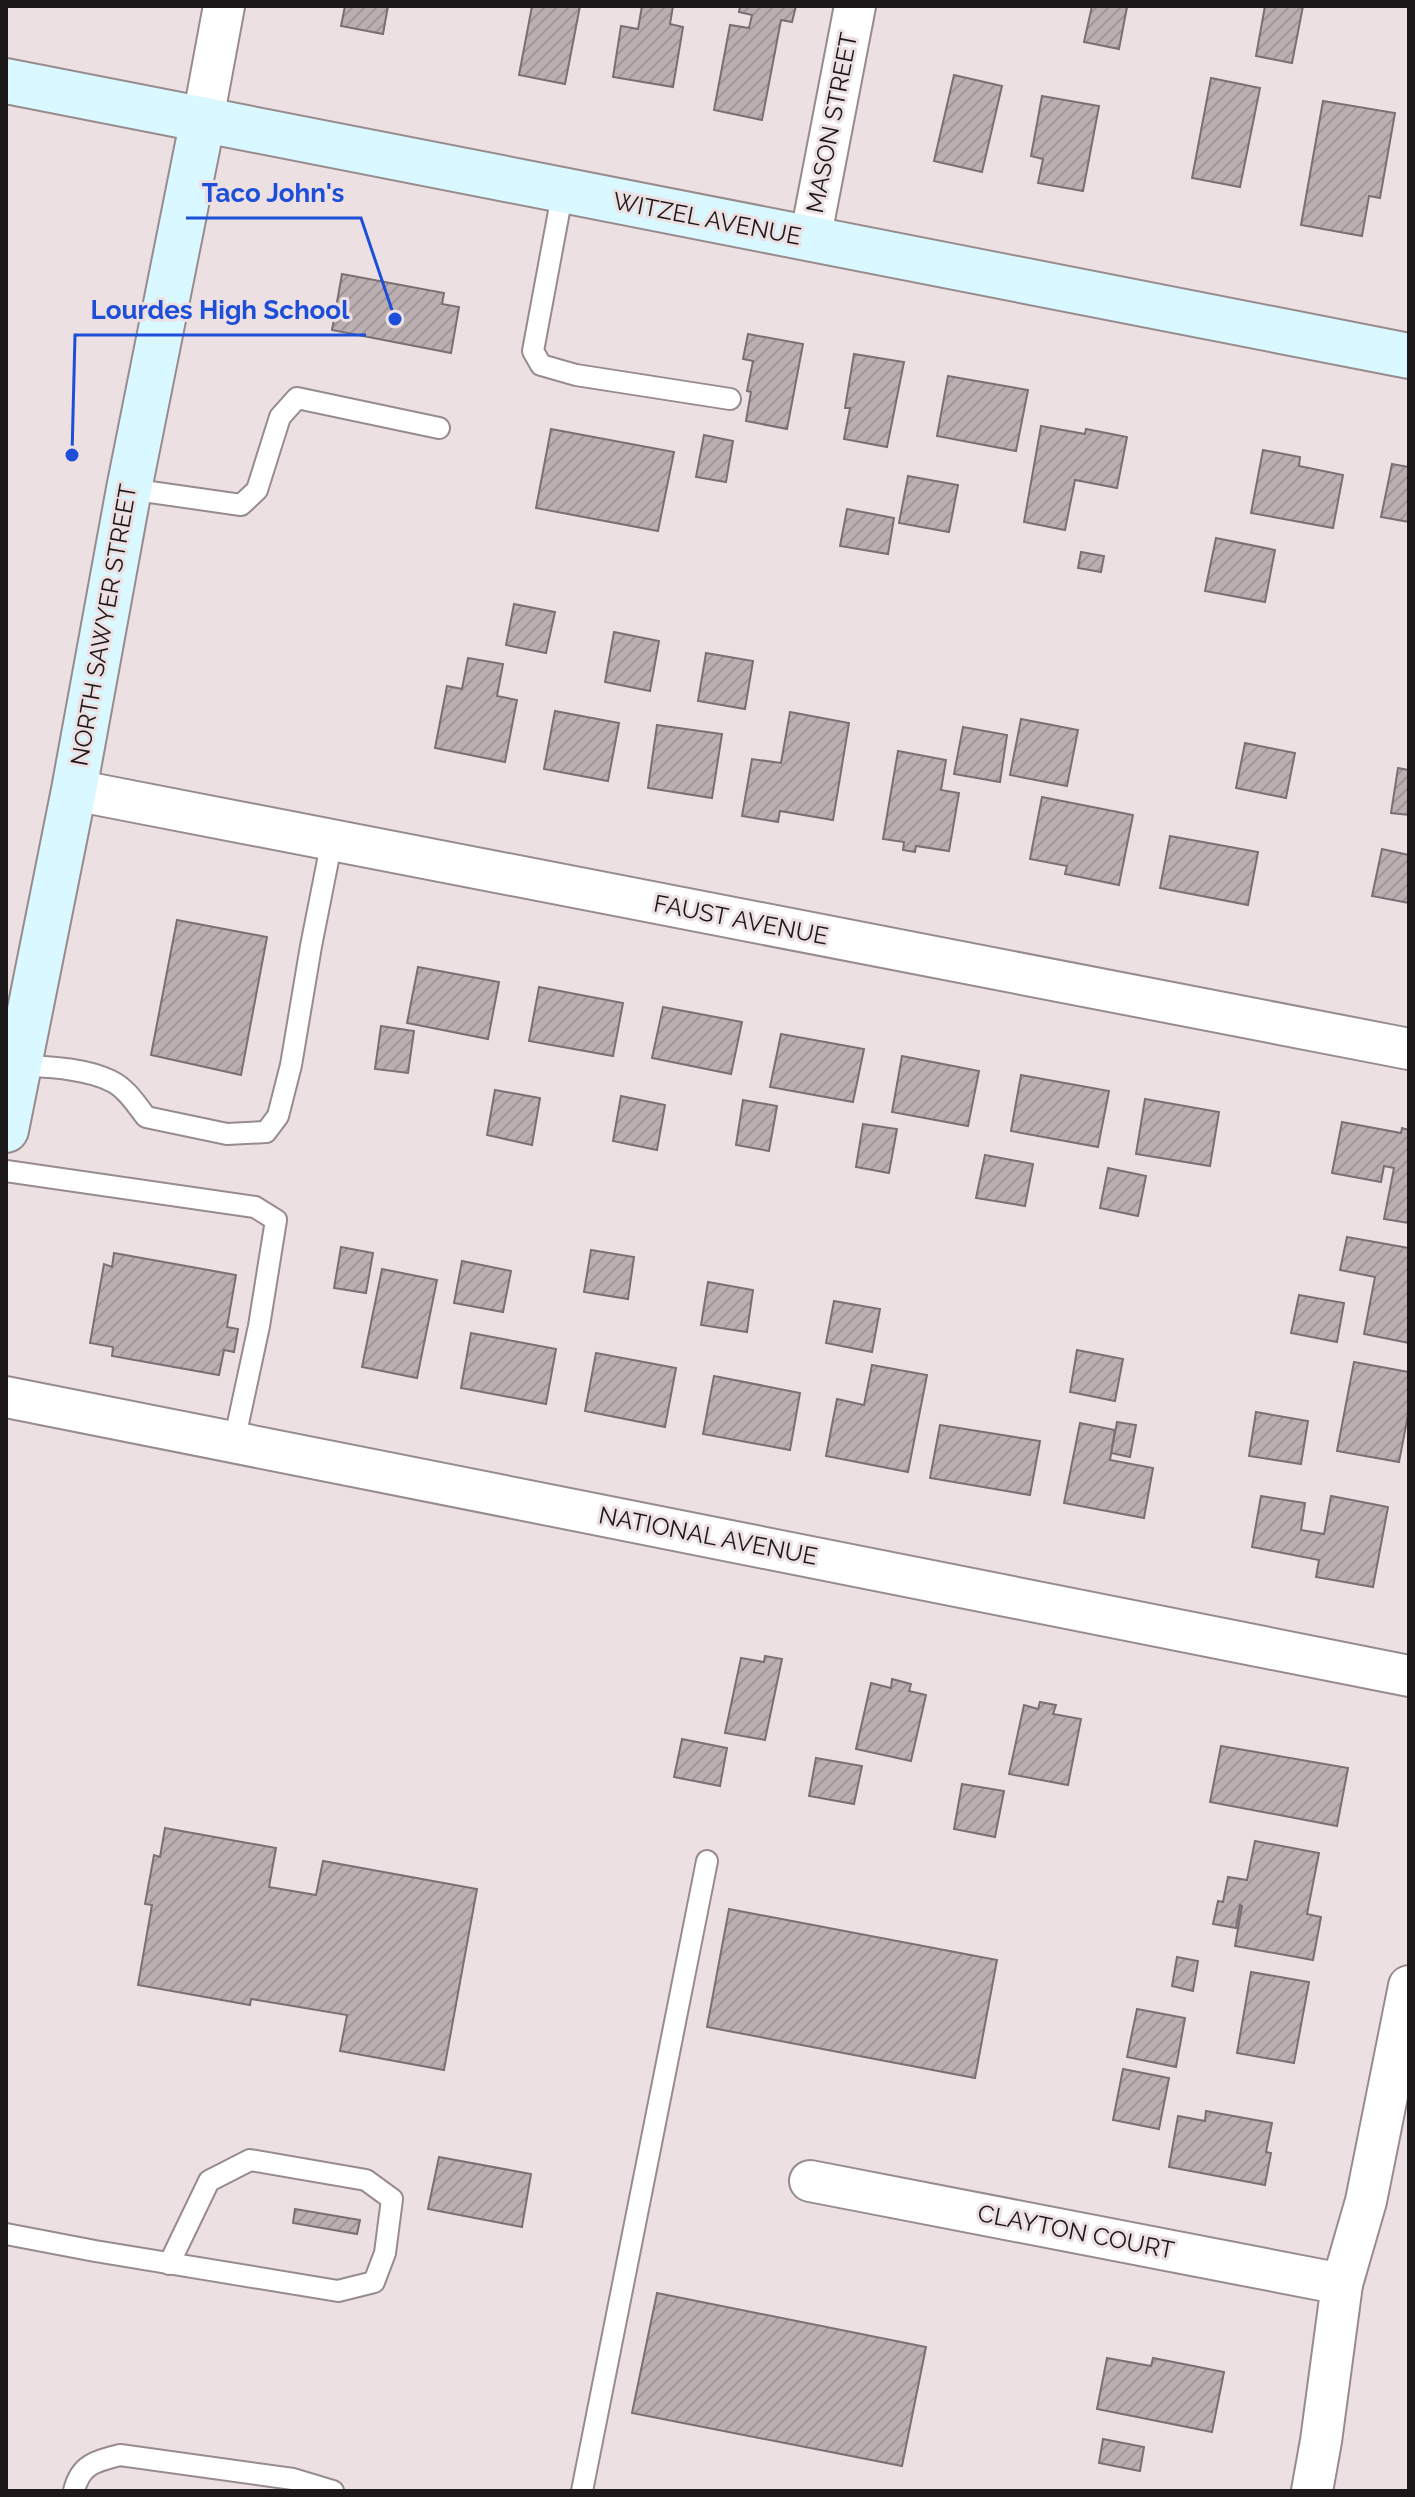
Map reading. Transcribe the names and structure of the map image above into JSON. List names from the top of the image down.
{
  "streets": {
    "main road": ["WITZEL AVENUE", "NORTH SAWYER STREET"],
    "street": [
      "MASON STREET",
      "FAUST AVENUE",
      "NATIONAL AVENUE",
      "CLAYTON COURT"
    ]
  },
  "crossings": [
    ["MASON STREET", "WITZEL AVENUE"],
    ["WITZEL AVENUE", "NORTH SAWYER STREET"],
    ["NORTH SAWYER STREET", "FAUST AVENUE"]
  ],
  "places": ["Taco John's", "Lourdes High School"]
}
